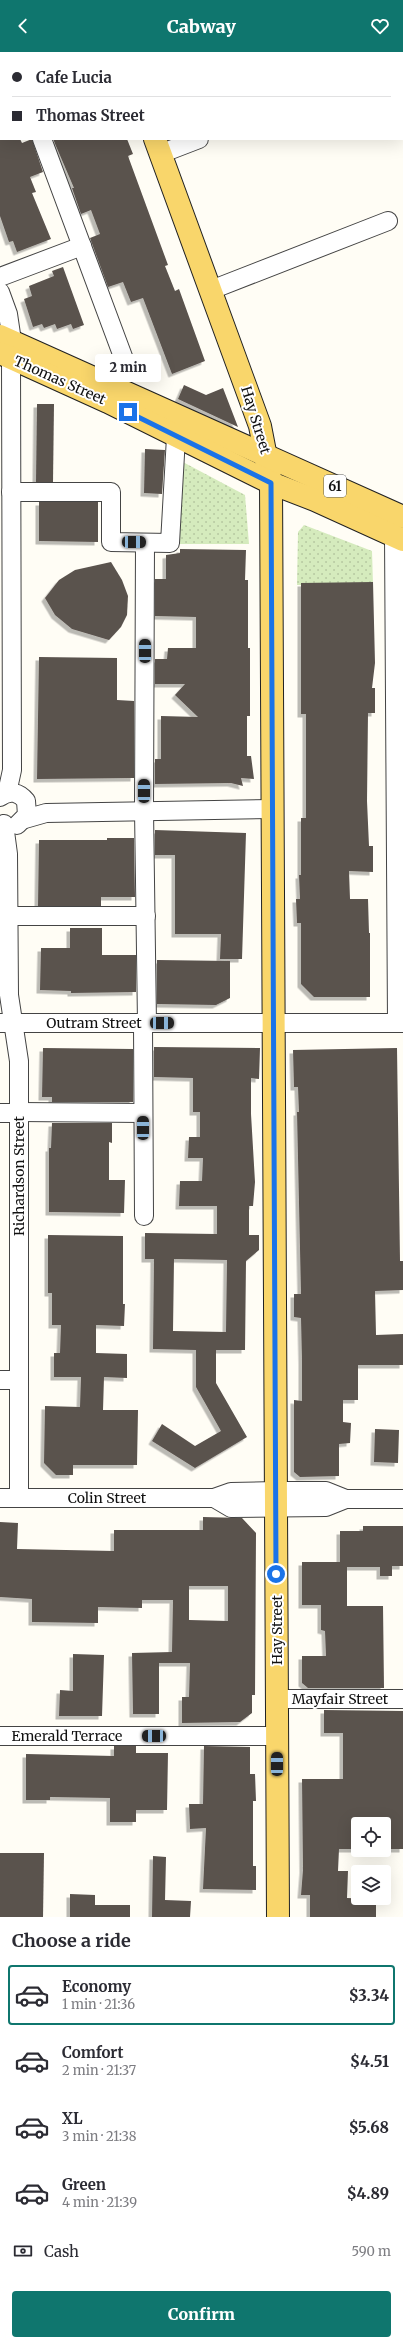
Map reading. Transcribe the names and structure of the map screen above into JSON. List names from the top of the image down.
{
  "streets": {
    "main road": ["Thomas Street", "Hay Street", "61"],
    "street": [
      "Outram Street",
      "Richardson Street",
      "Colin Street",
      "Mayfair Street",
      "Emerald Terrace"
    ]
  },
  "crossings": [
    ["Thomas Street", "Hay Street"],
    ["Hay Street", "Outram Street"],
    ["Hay Street", "Colin Street"],
    ["Hay Street", "Mayfair Street"],
    ["Hay Street", "Emerald Terrace"],
    ["Outram Street", "Richardson Street"],
    ["Richardson Street", "Colin Street"]
  ],
  "page": {
    "header": "Cabway",
    "banner": ["Cafe Lucia", "Thomas Street"],
    "bubble": "2 min",
    "heading": "Choose a ride",
    "list": [
      {
        "name": "Economy",
        "note": "1 min · 21:36",
        "value": "$3.34"
      },
      {
        "name": "Comfort",
        "note": "2 min · 21:37",
        "value": "$4.51"
      },
      {
        "name": "XL",
        "note": "3 min · 21:38",
        "value": "$5.68"
      },
      {
        "name": "Green",
        "note": "4 min · 21:39",
        "value": "$4.89"
      }
    ],
    "pay": ["Cash", "590 m"],
    "buttons": "Confirm"
  }
}
